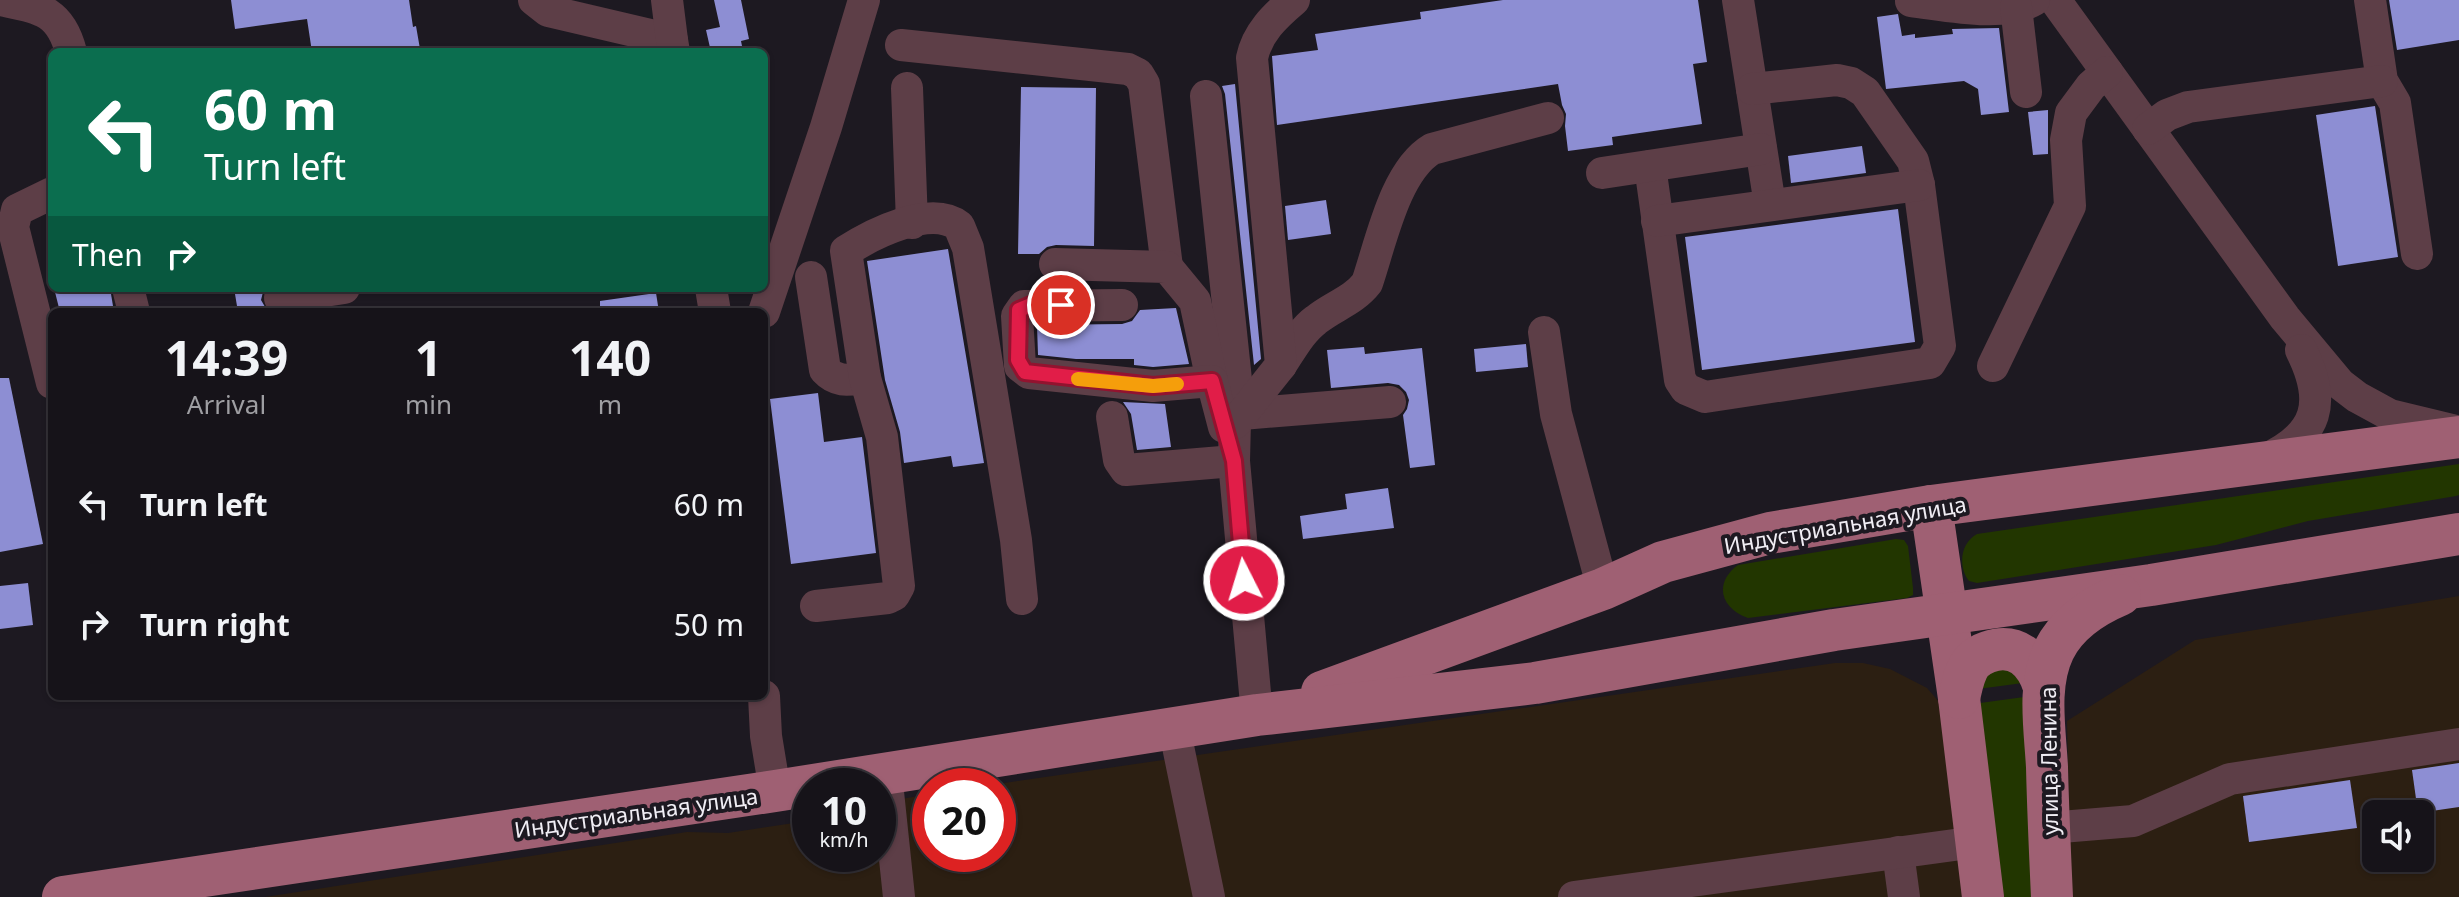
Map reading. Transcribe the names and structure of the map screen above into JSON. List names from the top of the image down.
{
  "streets": {
    "main road": ["Индустриальная улица", "улица Ленина"]
  },
  "crossings": [
    ["Индустриальная улица", "улица Ленина"]
  ],
  "page": {
    "turn": ["60 m", "Turn left"],
    "then": "Then",
    "eta": [
      "14:39",
      "Arrival",
      "1",
      "min",
      "140",
      "m"
    ],
    "list": [
      {
        "name": "Turn left",
        "value": "60 m"
      },
      {
        "name": "Turn right",
        "value": "50 m"
      }
    ],
    "speed": "10 km/h",
    "limit": "20"
  }
}
